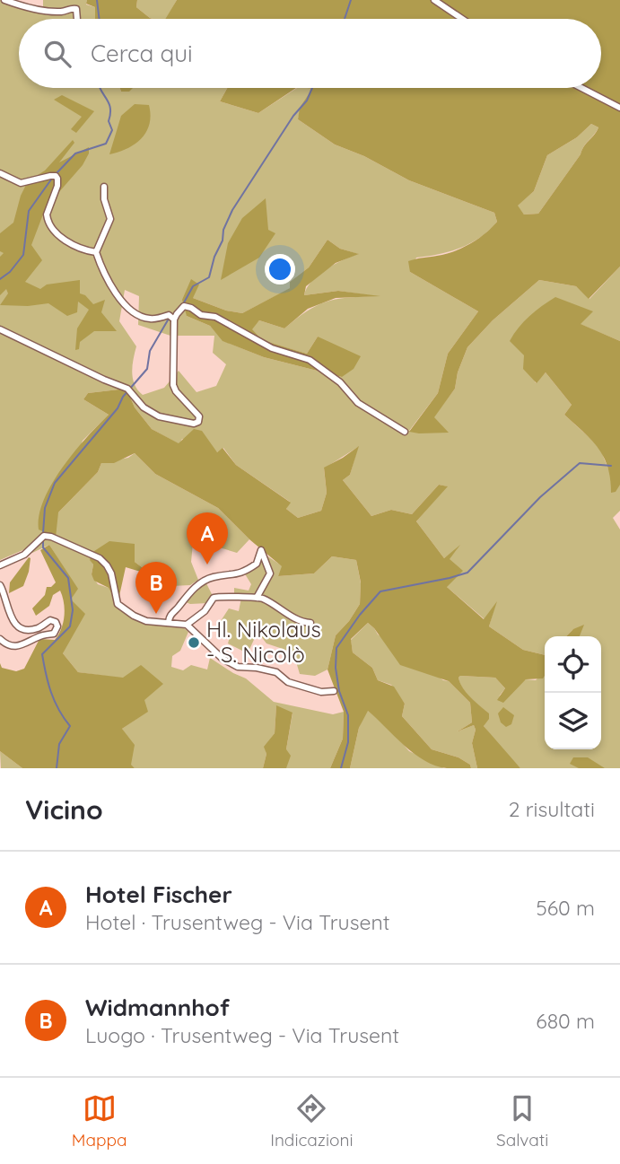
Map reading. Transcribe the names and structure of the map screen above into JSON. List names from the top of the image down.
{
  "places": ["Hl. Nikolaus - S. Nicolò"],
  "page": {
    "search": "Cerca qui",
    "pins": ["A", "B"],
    "heading": ["Vicino", "2 risultati"],
    "list": [
      {
        "mark": "A",
        "name": "Hotel Fischer",
        "note": "Hotel · Trusentweg - Via Trusent",
        "value": "560 m"
      },
      {
        "mark": "B",
        "name": "Widmannhof",
        "note": "Luogo · Trusentweg - Via Trusent",
        "value": "680 m"
      }
    ],
    "nav": ["Mappa", "Indicazioni", "Salvati"]
  }
}
